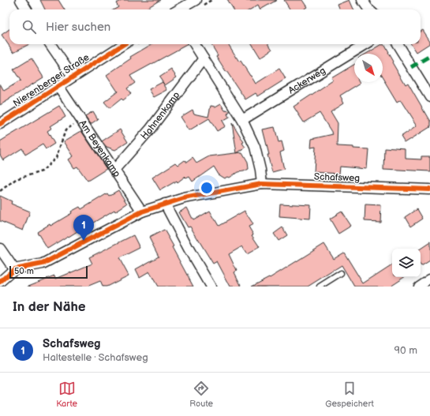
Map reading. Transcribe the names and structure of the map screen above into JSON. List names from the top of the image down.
{
  "streets": {
    "street": [
      "Nierenberger Straße",
      "Ackerweg",
      "Hahnenkamp",
      "Am Beyenkamp",
      "Schafsweg"
    ]
  },
  "crossings": [
    ["Nierenberger Straße", "Am Beyenkamp"],
    ["Hahnenkamp", "Am Beyenkamp"],
    ["Am Beyenkamp", "Schafsweg"]
  ],
  "scale_bar": "50 m",
  "north": "bottom right",
  "page": {
    "search": "Hier suchen",
    "pins": "1",
    "scale": "50 m",
    "heading": "In der Nähe",
    "list": [
      {
        "mark": "1",
        "name": "Schafsweg",
        "note": "Haltestelle · Schafsweg",
        "value": "90 m"
      }
    ],
    "nav": ["Karte", "Route", "Gespeichert"]
  }
}
